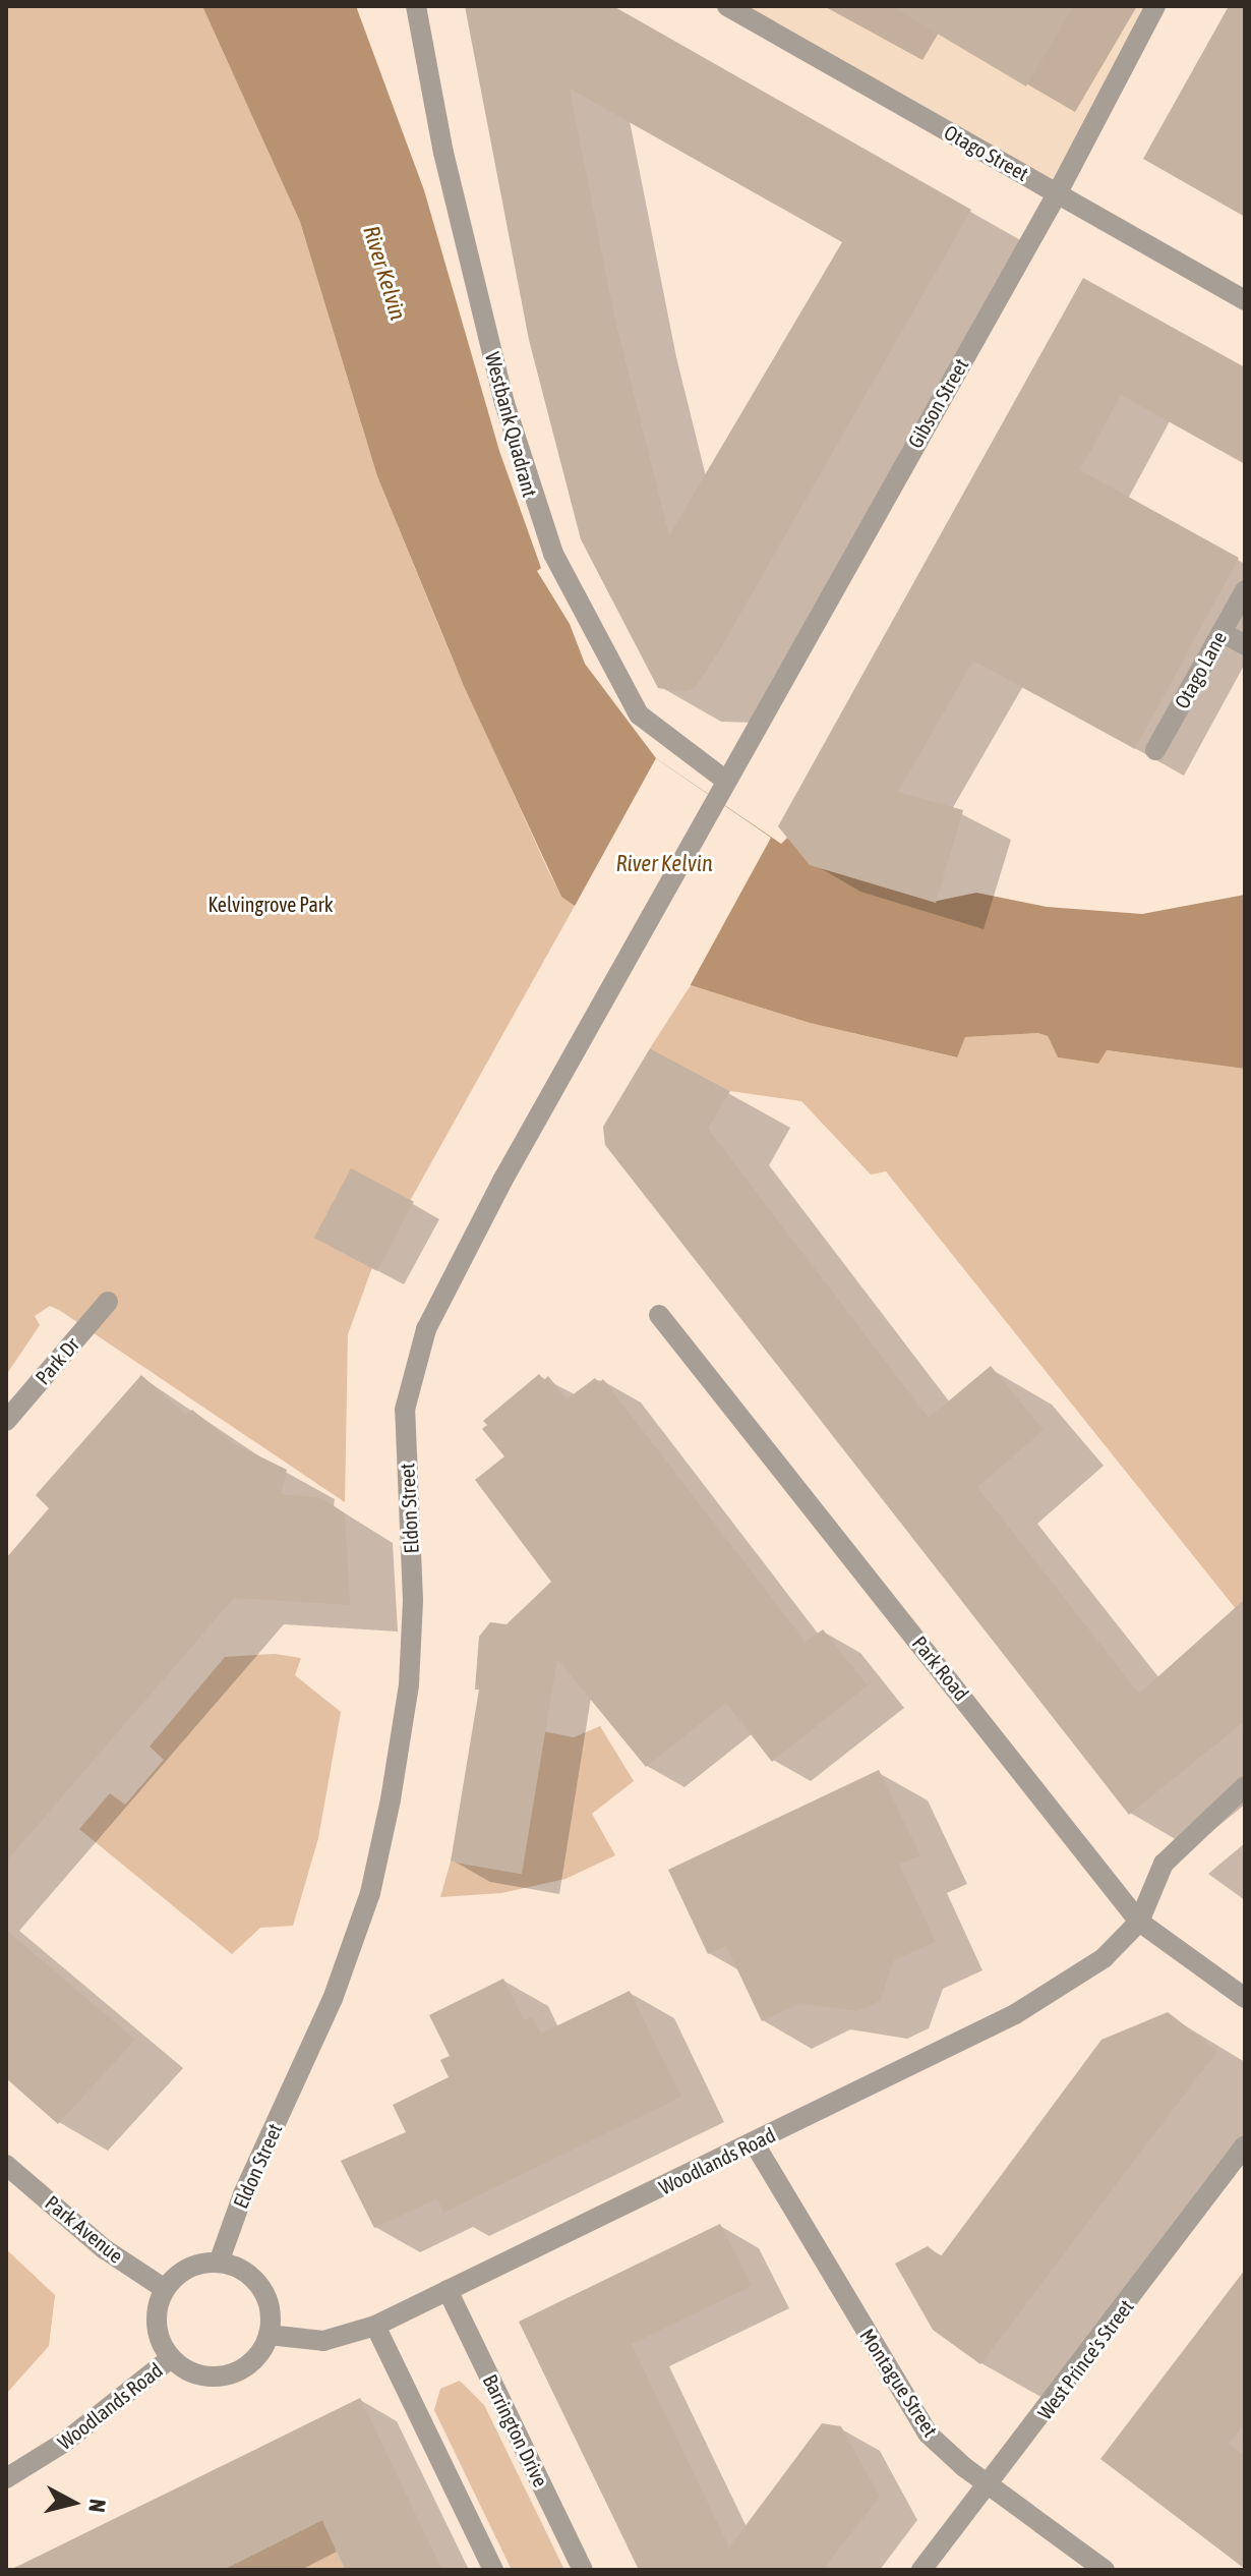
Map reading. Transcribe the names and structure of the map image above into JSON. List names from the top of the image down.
{
  "streets": {
    "street": [
      "Otago Street",
      "Gibson Street",
      "Westbank Quadrant",
      "Otago Lane",
      "Park Dr",
      "Eldon Street",
      "Park Road",
      "Woodlands Road",
      "Park Avenue",
      "West Prince's Street",
      "Montague Street",
      "Barrington Drive"
    ]
  },
  "crossings": [
    ["Otago Street", "Gibson Street"],
    ["Gibson Street", "Westbank Quadrant"],
    ["Gibson Street", "Eldon Street"],
    ["Westbank Quadrant", "Eldon Street"],
    ["Eldon Street", "Woodlands Road"],
    ["Eldon Street", "Park Avenue"],
    ["Park Road", "Woodlands Road"],
    ["Woodlands Road", "Park Avenue"],
    ["Woodlands Road", "Montague Street"],
    ["Woodlands Road", "Barrington Drive"],
    ["West Prince's Street", "Montague Street"]
  ],
  "water": ["River Kelvin"],
  "parks": ["Kelvingrove Park"],
  "north": "right"
}
